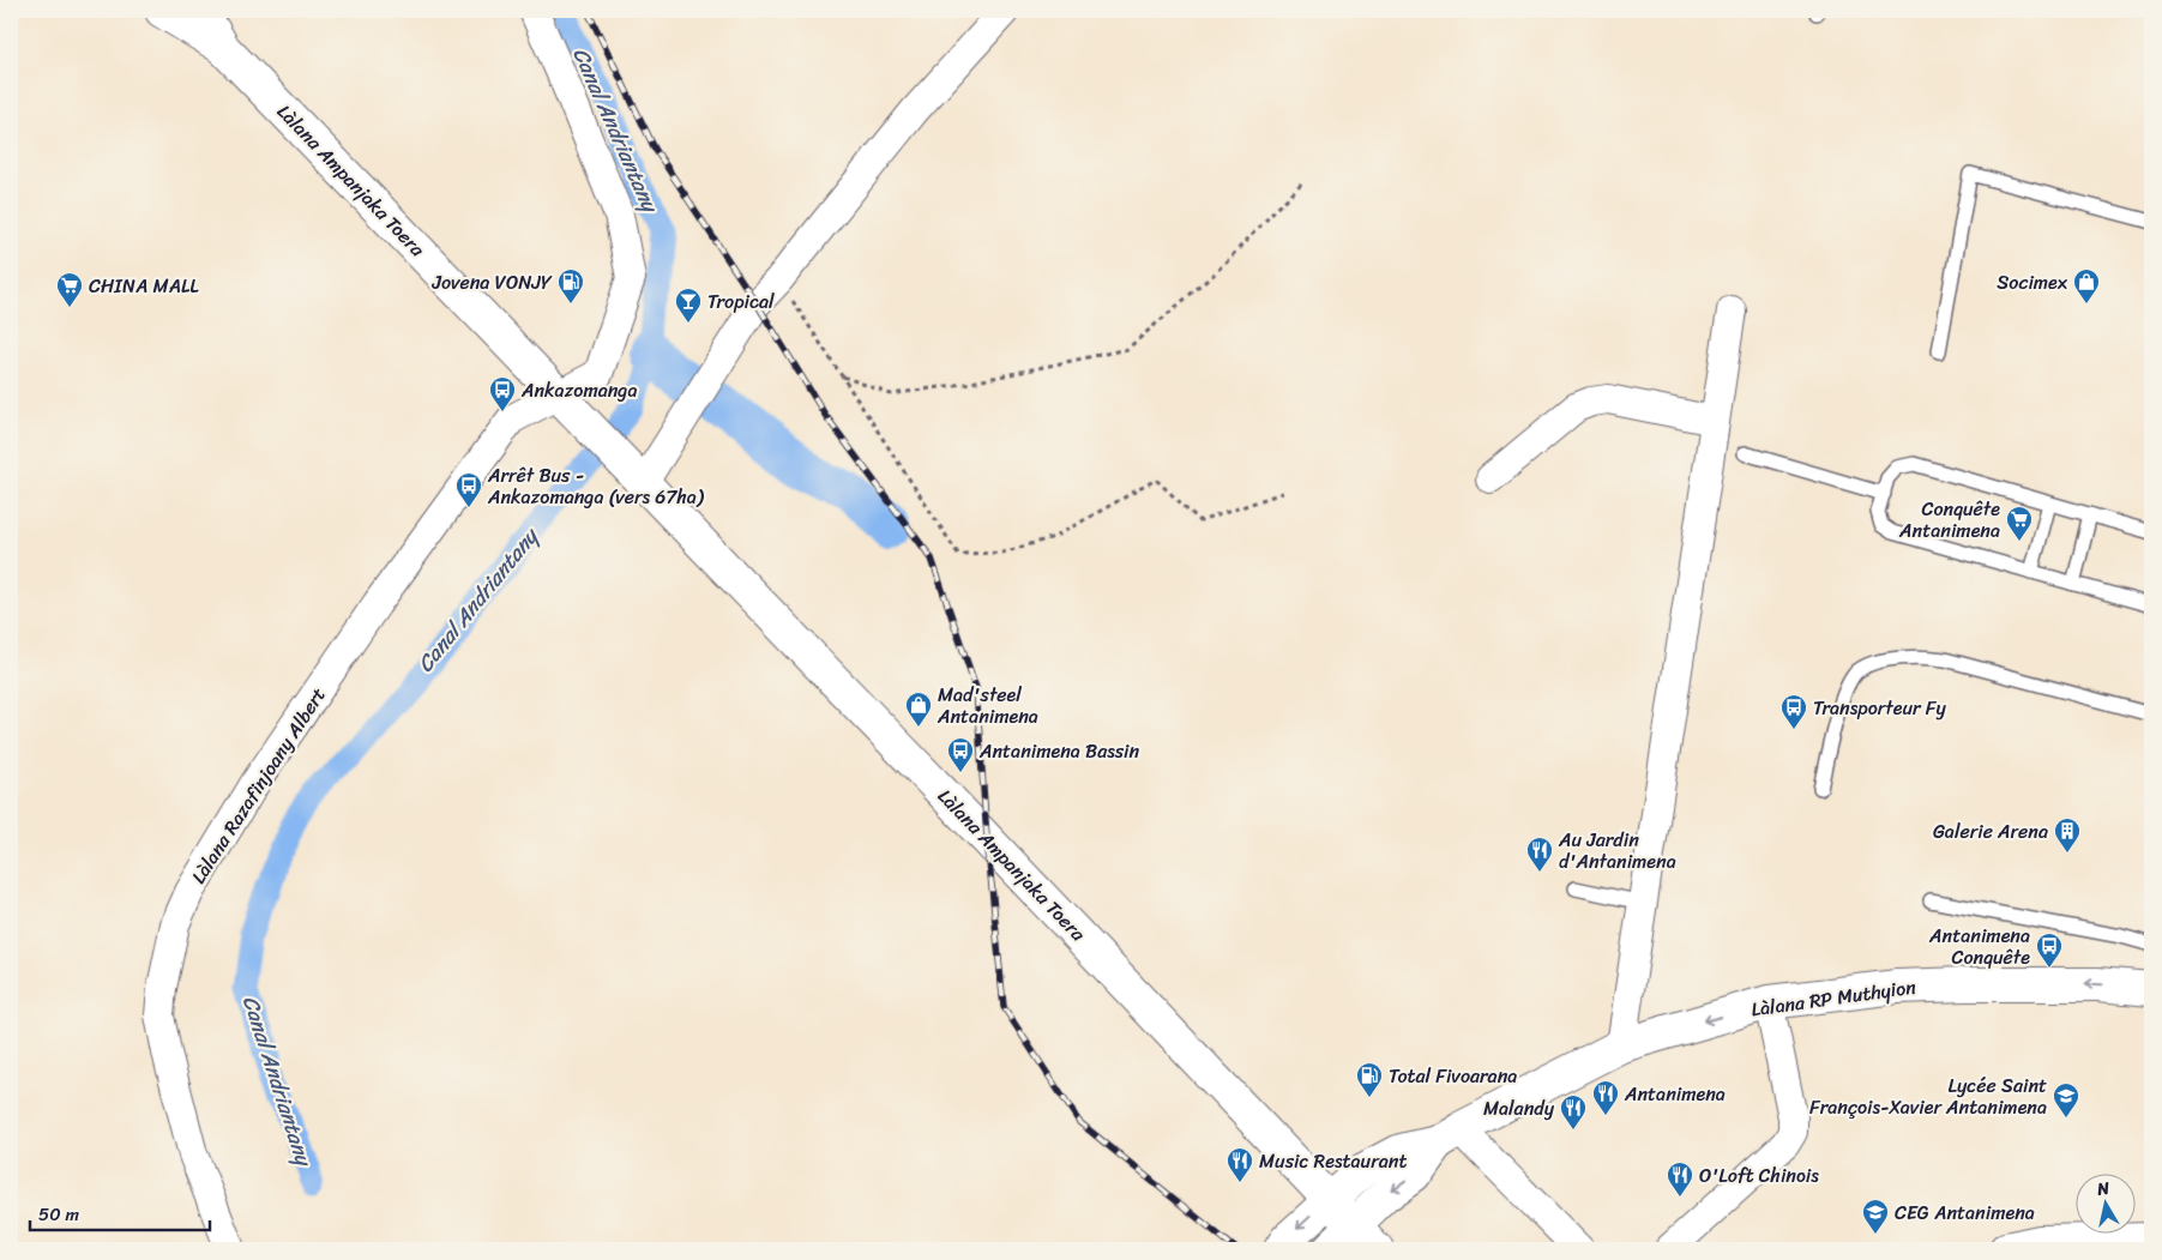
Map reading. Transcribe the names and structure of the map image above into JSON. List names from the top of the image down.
{
  "streets": {
    "main road": ["Làlana Ampanjaka Toera", "Làlana RP Muthyion"],
    "street": ["Làlana Razafinjoany Albert"]
  },
  "crossings": [
    ["Làlana Ampanjaka Toera", "Làlana Razafinjoany Albert"],
    ["Làlana Ampanjaka Toera", "Làlana RP Muthyion"]
  ],
  "water": ["Canal Andriantany"],
  "places": {
    "fuel station": ["Jovena VONJY", "Total Fivoarana"],
    "shop": ["Socimex", "Mad'steel Antanimena"],
    "supermarket": ["CHINA MALL", "Conquête Antanimena"],
    "bar": ["Tropical"],
    "bus stop": [
      "Ankazomanga",
      "Arrêt Bus - Ankazomanga (vers 67ha)",
      "Transporteur Fy",
      "Antanimena Bassin",
      "Antanimena Conquête"
    ],
    "building": ["Galerie Arena"],
    "restaurant": [
      "Au Jardin d'Antanimena",
      "Antanimena",
      "Malandy",
      "Music Restaurant",
      "O'Loft Chinois"
    ],
    "school or university": ["Lycée Saint François-Xavier Antanimena", "CEG Antanimena"]
  },
  "scale_bar": "50 m",
  "north": "top"
}
